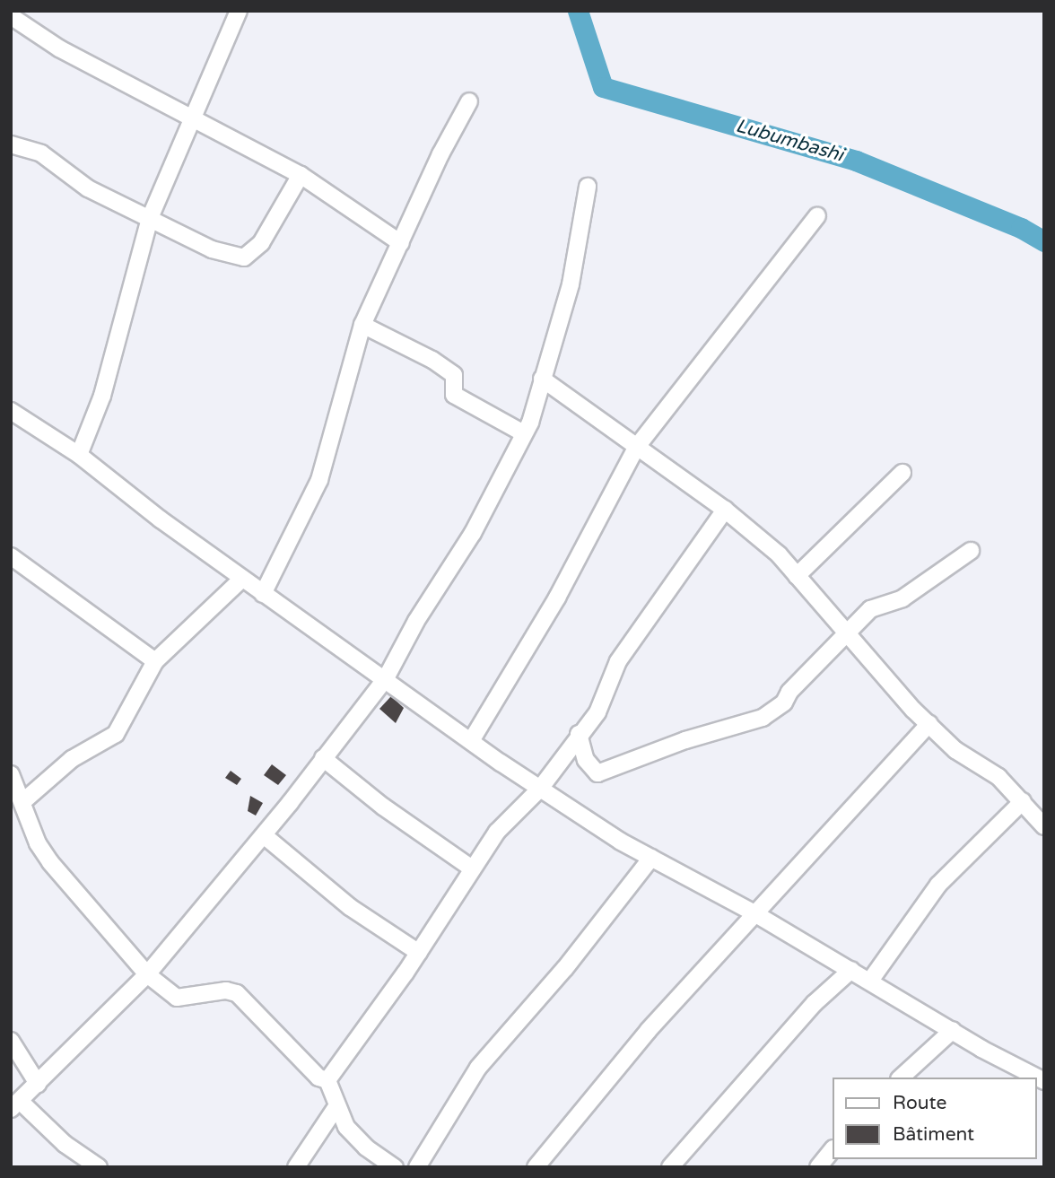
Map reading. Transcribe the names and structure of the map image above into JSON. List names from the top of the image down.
{
  "water": ["Lubumbashi"],
  "legend": ["Route", "Bâtiment"]
}
